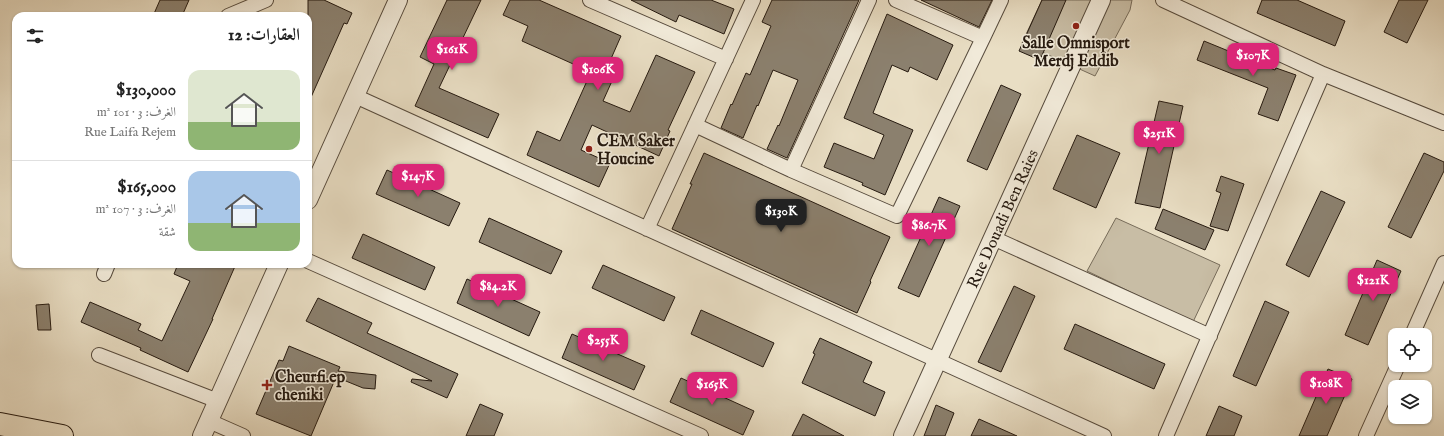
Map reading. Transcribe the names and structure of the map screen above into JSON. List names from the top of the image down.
{
  "streets": {
    "street": ["Rue Douadi Ben Raies"]
  },
  "places": {
    "other": ["Salle Omnisport Merdj Eddib", "CEM Saker Houcine"],
    "health": ["Cheurfi.ep cheniki"]
  },
  "page": {
    "heading": "العقارات: 12",
    "price": [
      "$161K",
      "$107K",
      "$106K",
      "$251K",
      "$147K",
      "$130K",
      "$86.7K",
      "$121K",
      "$84.2K",
      "$255K",
      "$108K",
      "$165K"
    ],
    "list": [
      {
        "name": "$130,000",
        "note": "الغرف: 3 · 101 m² · Rue Laifa Rejem"
      },
      {
        "name": "$165,000",
        "note": "الغرف: 3 · 107 m² · شقة"
      }
    ]
  }
}
